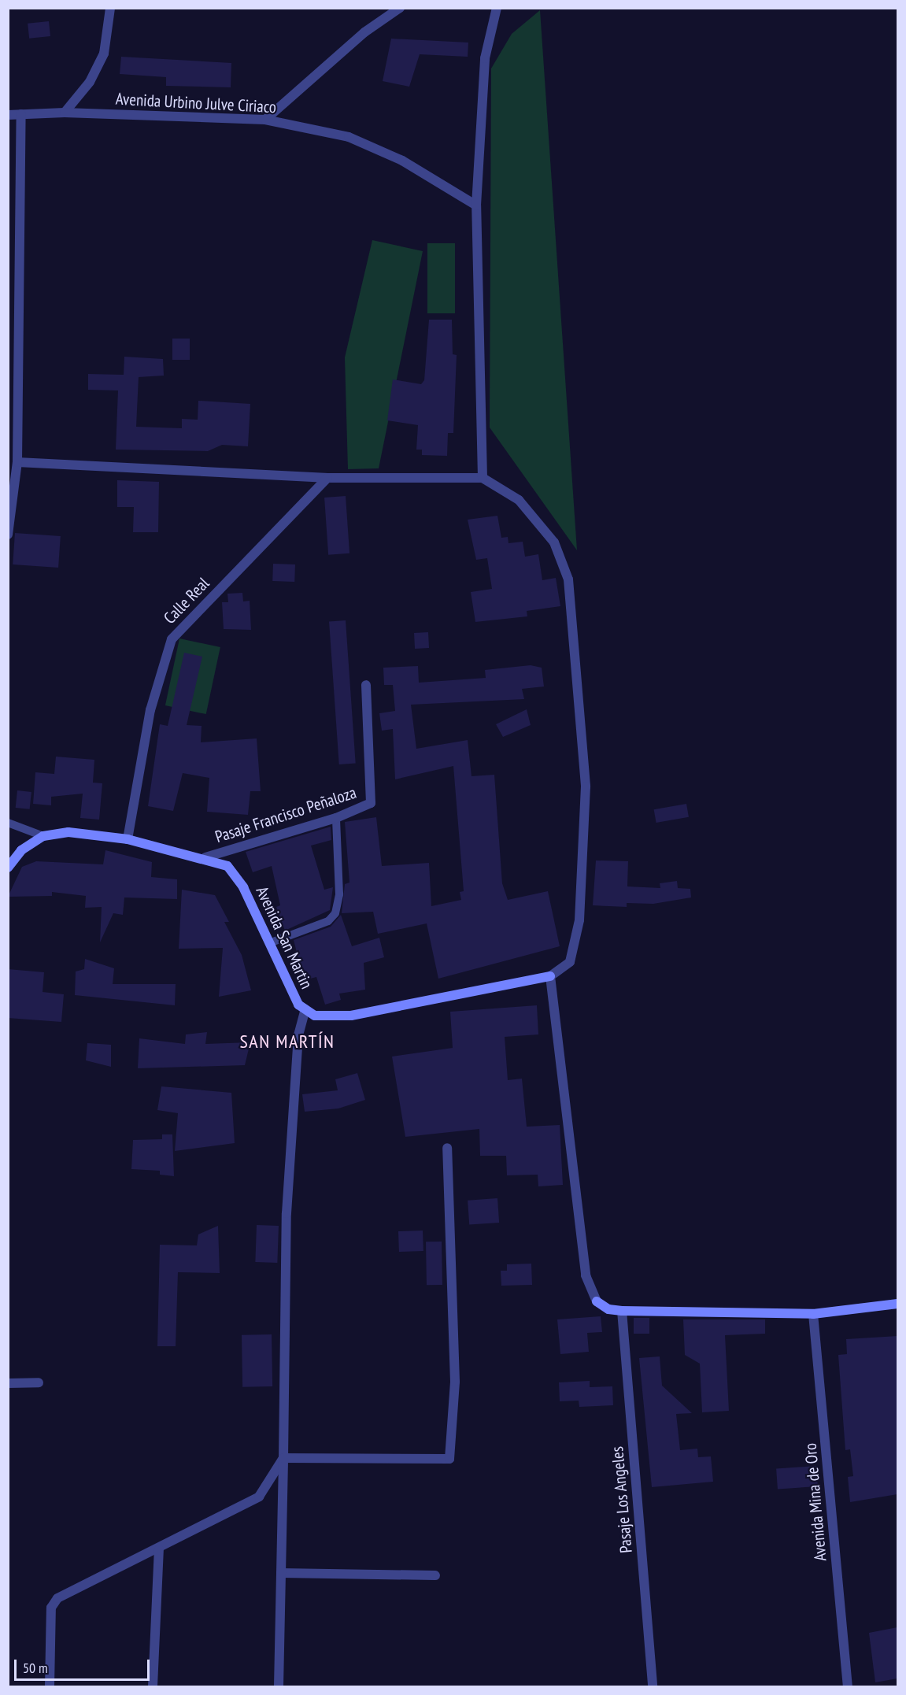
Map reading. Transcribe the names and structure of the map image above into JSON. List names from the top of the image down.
{
  "streets": {
    "street": [
      "Avenida Urbino Julve Ciriaco",
      "Calle Real",
      "Pasaje Francisco Peñaloza",
      "Avenida San Martin",
      "Pasaje Los Angeles",
      "Avenida Mina de Oro"
    ]
  },
  "crossings": [
    ["Calle Real", "Avenida San Martin"],
    ["Pasaje Francisco Peñaloza", "Avenida San Martin"]
  ],
  "districts": ["SAN MARTÍN"],
  "scale_bar": "50 m"
}
